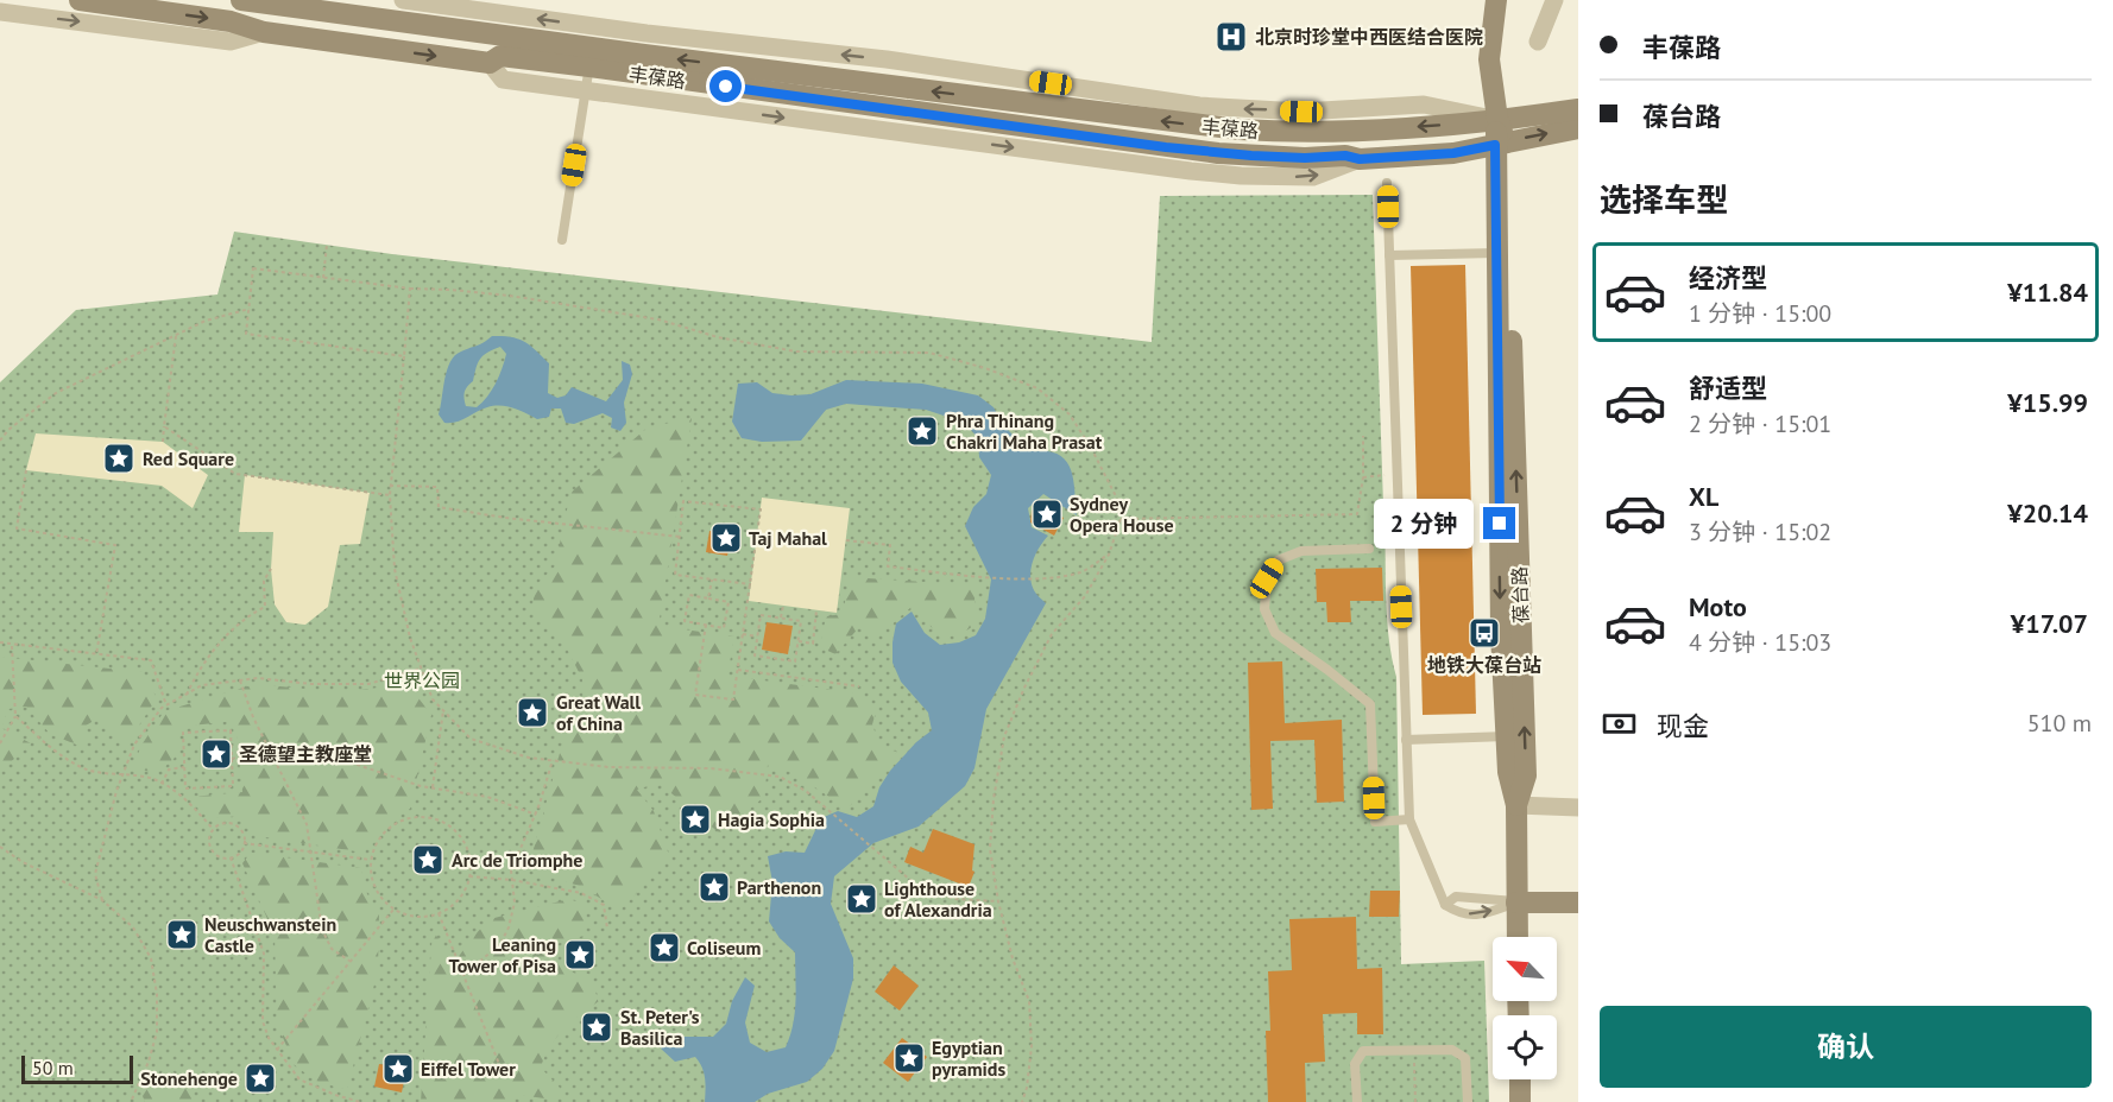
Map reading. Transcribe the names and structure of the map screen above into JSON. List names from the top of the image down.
{
  "streets": {
    "main road": ["丰葆路", "葆台路"]
  },
  "crossings": [
    ["丰葆路", "葆台路"]
  ],
  "parks": ["世界公园"],
  "places": {
    "hospital": ["北京时珍堂中西医结合医院"],
    "place": [
      "Phra Thinang Chakri Maha Prasat",
      "Red Square",
      "Sydney Opera House",
      "Taj Mahal",
      "Great Wall of China",
      "圣德望主教座堂",
      "Hagia Sophia",
      "Arc de Triomphe",
      "Parthenon",
      "Lighthouse of Alexandria",
      "Neuschwanstein Castle",
      "Coliseum",
      "Leaning Tower of Pisa",
      "St. Peter's Basilica",
      "Egyptian pyramids",
      "Eiffel Tower",
      "Stonehenge"
    ],
    "bus stop": ["地铁大葆台站"]
  },
  "scale_bar": "50 m",
  "north": "top left",
  "page": {
    "banner": ["丰葆路", "葆台路"],
    "heading": "选择车型",
    "list": [
      {
        "name": "经济型",
        "note": "1 分钟 · 15:00",
        "value": "¥11.84"
      },
      {
        "name": "舒适型",
        "note": "2 分钟 · 15:01",
        "value": "¥15.99"
      },
      {
        "name": "XL",
        "note": "3 分钟 · 15:02",
        "value": "¥20.14"
      },
      {
        "name": "Moto",
        "note": "4 分钟 · 15:03",
        "value": "¥17.07"
      }
    ],
    "bubble": "2 分钟",
    "pay": ["现金", "510 m"],
    "buttons": "确认",
    "scale": "50 m"
  }
}
